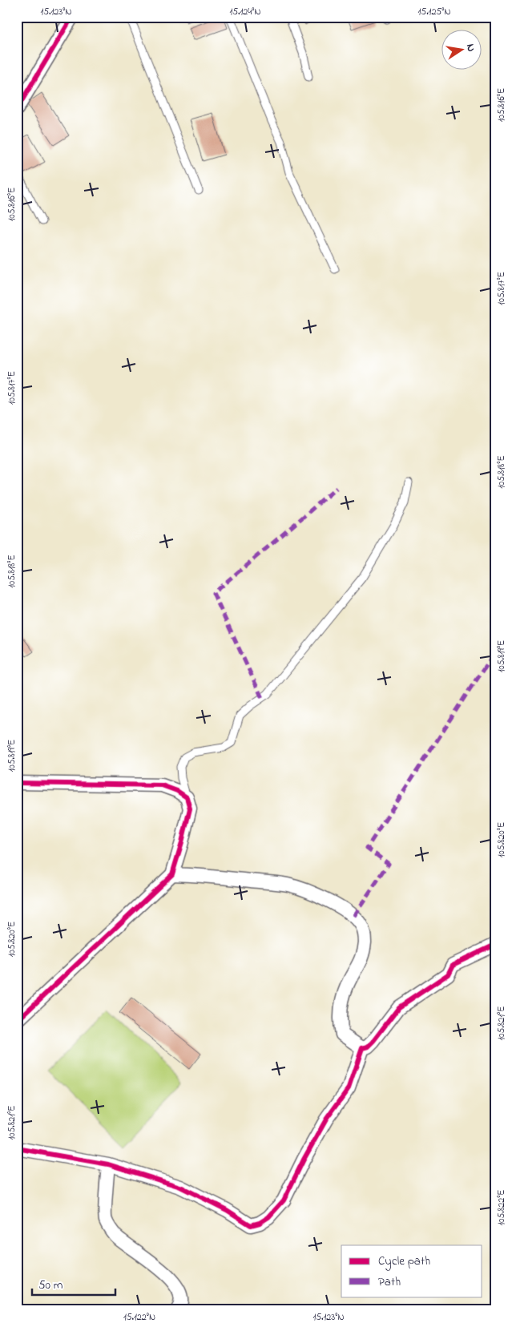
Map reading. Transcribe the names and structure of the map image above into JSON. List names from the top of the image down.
{
  "legend": ["Cycle path", "Path"],
  "scale_bar": "50 m",
  "north": "right",
  "coordinates": [
    "15.123°N",
    "15.124°N",
    "15.125°N",
    "105.816°E",
    "105.817°E",
    "105.818°E",
    "105.819°E",
    "105.820°E",
    "105.821°E",
    "105.822°E",
    "15.122°N"
  ]
}
